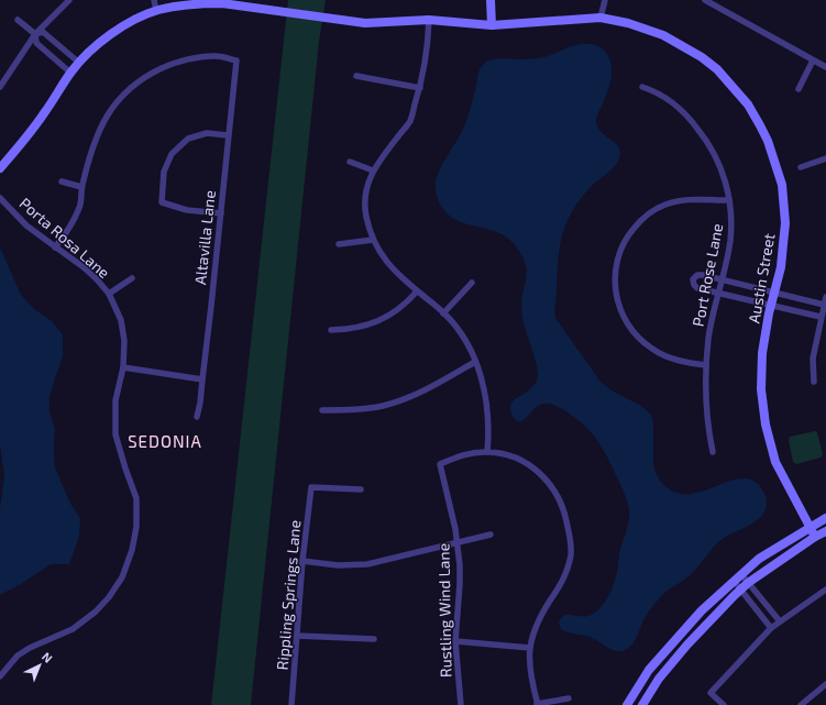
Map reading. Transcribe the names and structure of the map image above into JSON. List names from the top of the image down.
{
  "streets": {
    "street": [
      "Porta Rosa Lane",
      "Altavilla Lane",
      "Port Rose Lane",
      "Austin Street",
      "Rippling Springs Lane",
      "Rustling Wind Lane"
    ]
  },
  "districts": ["SEDONIA"],
  "north": "top right"
}
